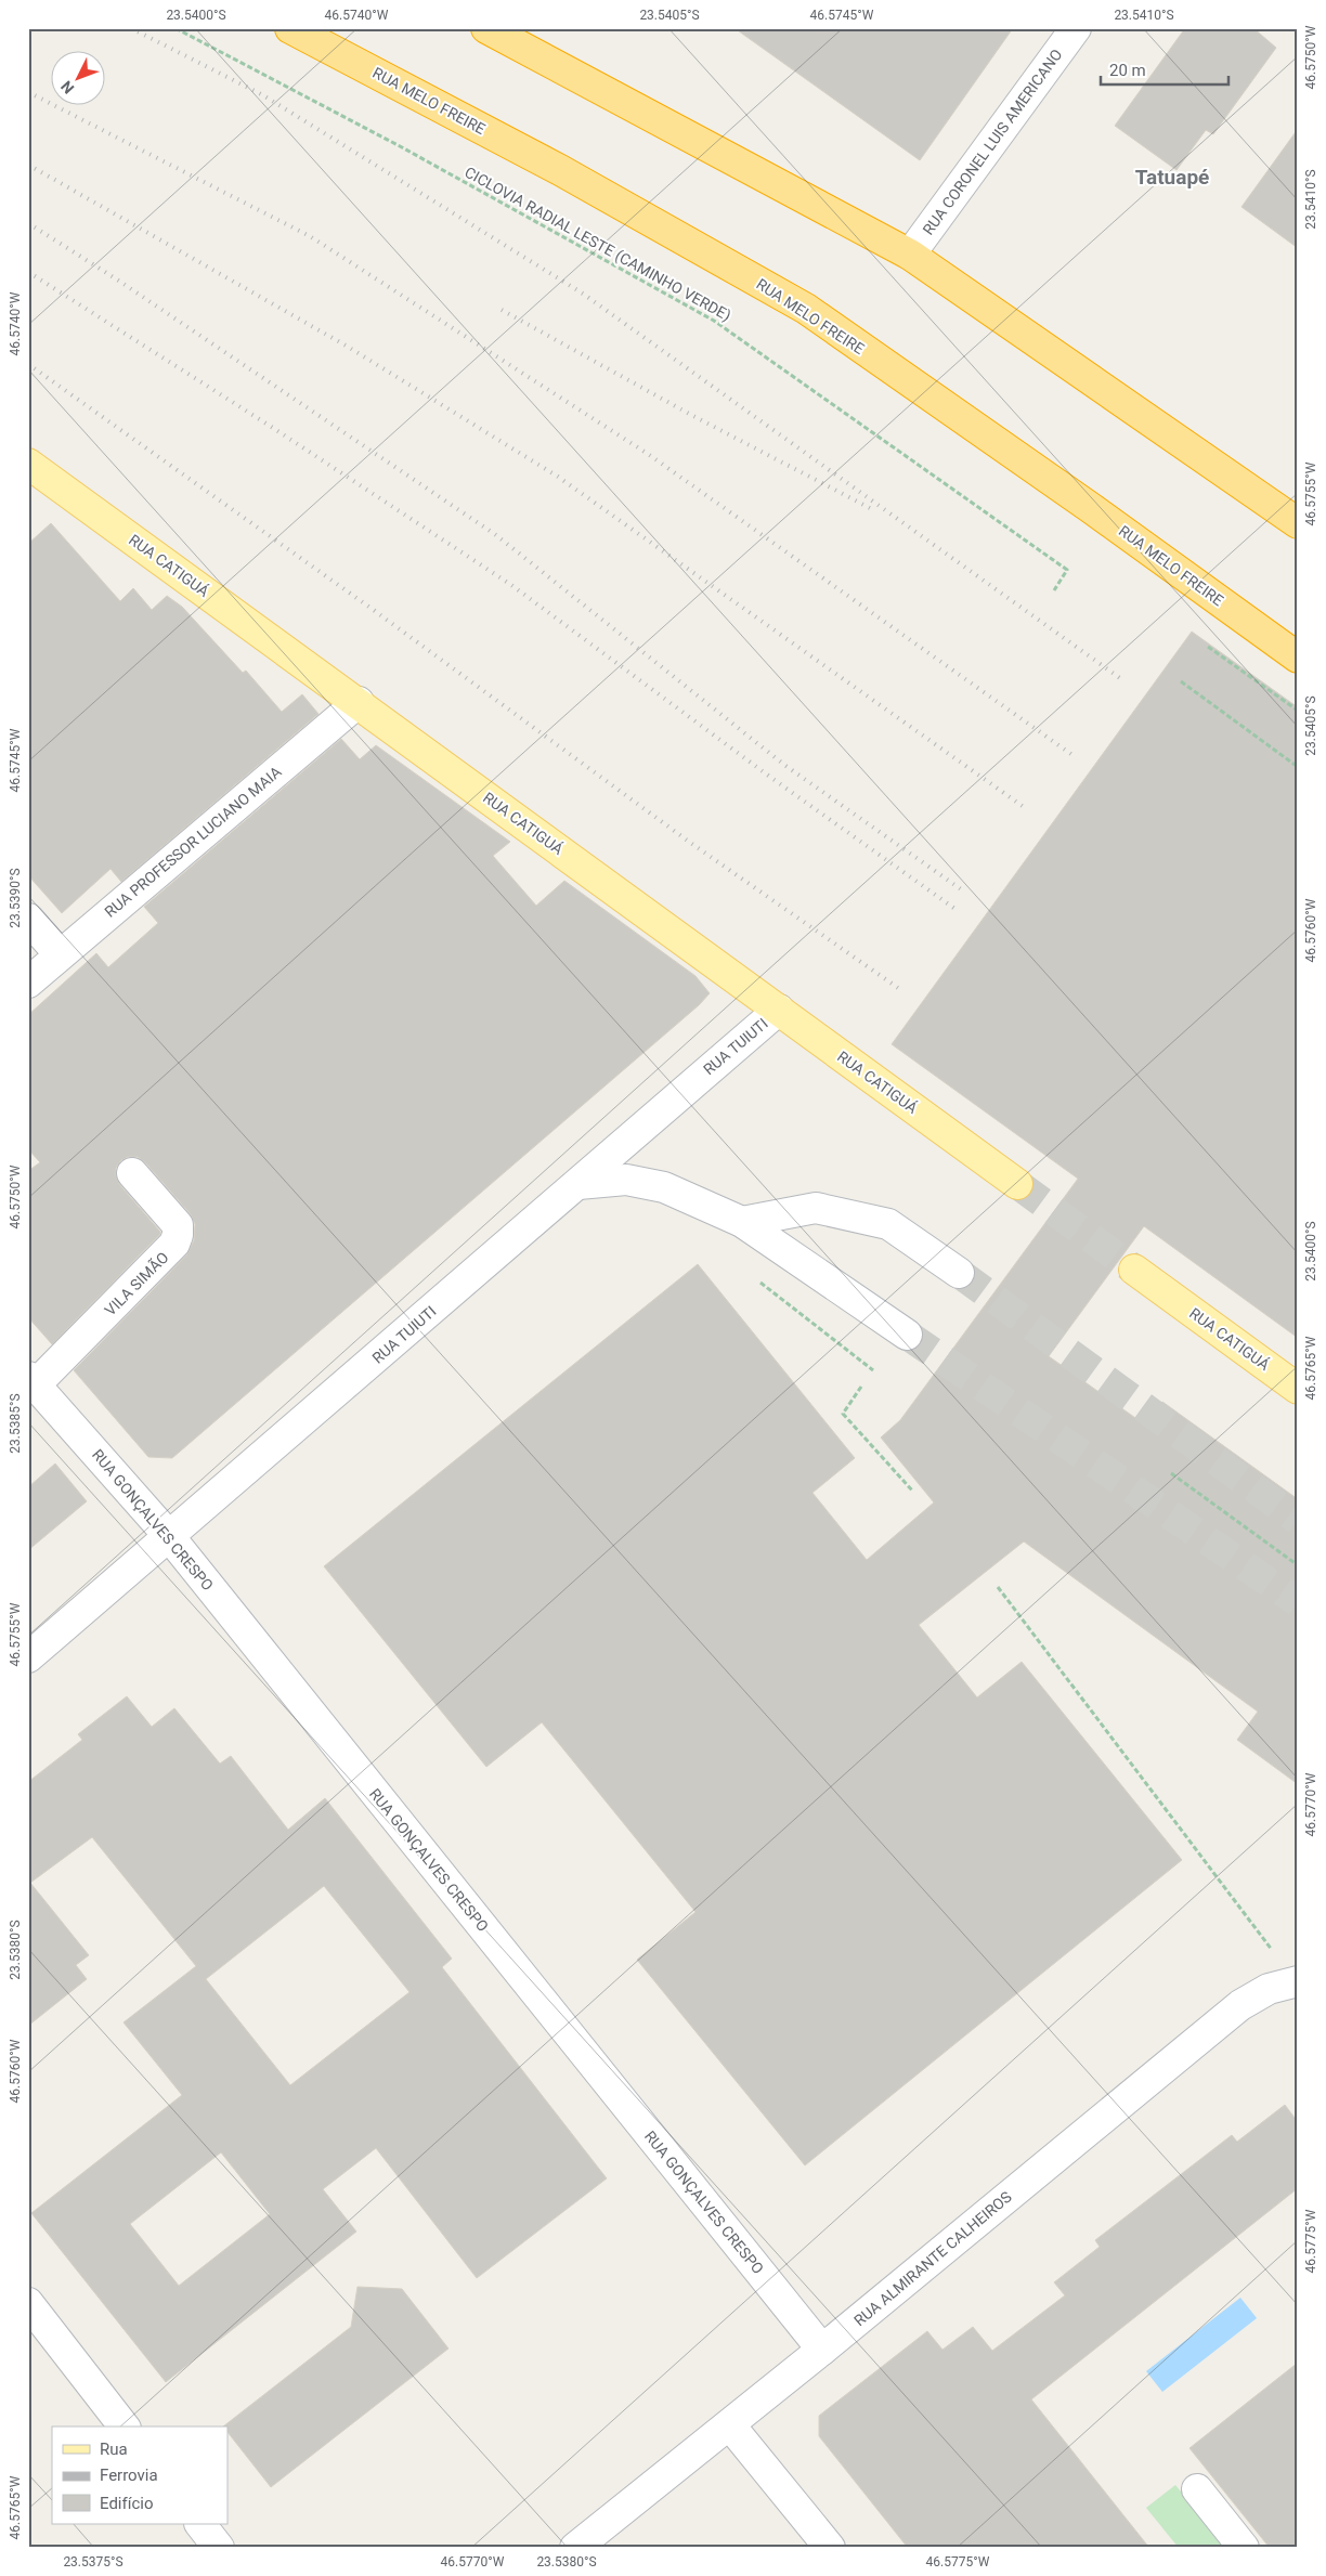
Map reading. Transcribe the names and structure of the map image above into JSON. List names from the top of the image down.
{
  "streets": {
    "highway": ["RUA MELO FREIRE"],
    "main road": ["RUA CATIGUÁ"],
    "street": [
      "RUA CORONEL LUIS AMERICANO",
      "RUA PROFESSOR LUCIANO MAIA",
      "RUA TUIUTI",
      "VILA SIMÃO",
      "RUA GONÇALVES CRESPO",
      "RUA ALMIRANTE CALHEIROS"
    ],
    "path": ["CICLOVIA RADIAL LESTE (CAMINHO VERDE)"]
  },
  "crossings": [
    ["RUA CATIGUÁ", "RUA PROFESSOR LUCIANO MAIA"],
    ["RUA CATIGUÁ", "RUA TUIUTI"],
    ["RUA TUIUTI", "RUA GONÇALVES CRESPO"],
    ["VILA SIMÃO", "RUA GONÇALVES CRESPO"],
    ["RUA GONÇALVES CRESPO", "RUA ALMIRANTE CALHEIROS"]
  ],
  "districts": ["Tatuapé"],
  "legend": ["Rua", "Ferrovia", "Edifício"],
  "scale_bar": "20 m",
  "north": "bottom left",
  "coordinates": [
    "23.5400°S",
    "46.5740°W",
    "23.5405°S",
    "46.5745°W",
    "23.5410°S",
    "46.5750°W",
    "46.5755°W",
    "23.5390°S",
    "46.5760°W",
    "46.5765°W",
    "23.5385°S",
    "46.5770°W",
    "23.5380°S",
    "46.5775°W",
    "23.5375°S"
  ]
}
